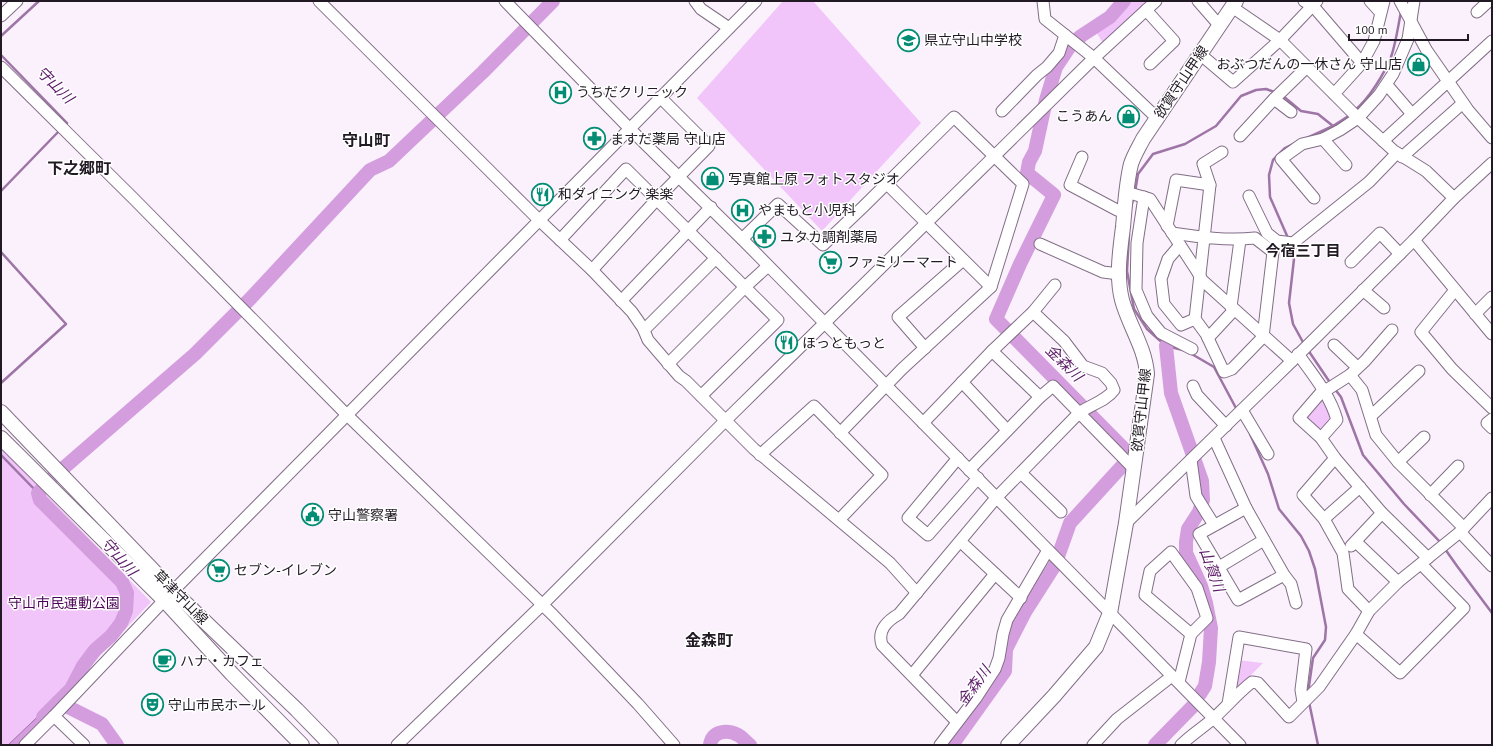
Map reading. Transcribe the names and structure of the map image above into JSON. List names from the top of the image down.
{
  "streets": {
    "main road": ["欲賀守山甲線", "草津守山線"]
  },
  "districts": [
    "守山町",
    "下之郷町",
    "今宿三丁目",
    "金森町"
  ],
  "water": ["守山川", "金森川", "山賀川"],
  "parks": ["守山市民運動公園"],
  "places": {
    "school or university": ["県立守山中学校"],
    "shop": ["おぶつだんの一休さん 守山店", "こうあん", "写真館上原 フォトスタジオ"],
    "hospital": ["うちだクリニック", "やまもと小児科"],
    "pharmacy": ["ますだ薬局 守山店", "ユタカ調剤薬局"],
    "restaurant": ["和ダイニング 楽楽", "ほっともっと"],
    "supermarket": ["ファミリーマート", "セブン-イレブン"],
    "public building": ["守山警察署"],
    "cafe": ["ハナ・カフェ"],
    "theatre": ["守山市民ホール"]
  },
  "scale_bar": "100 m"
}
